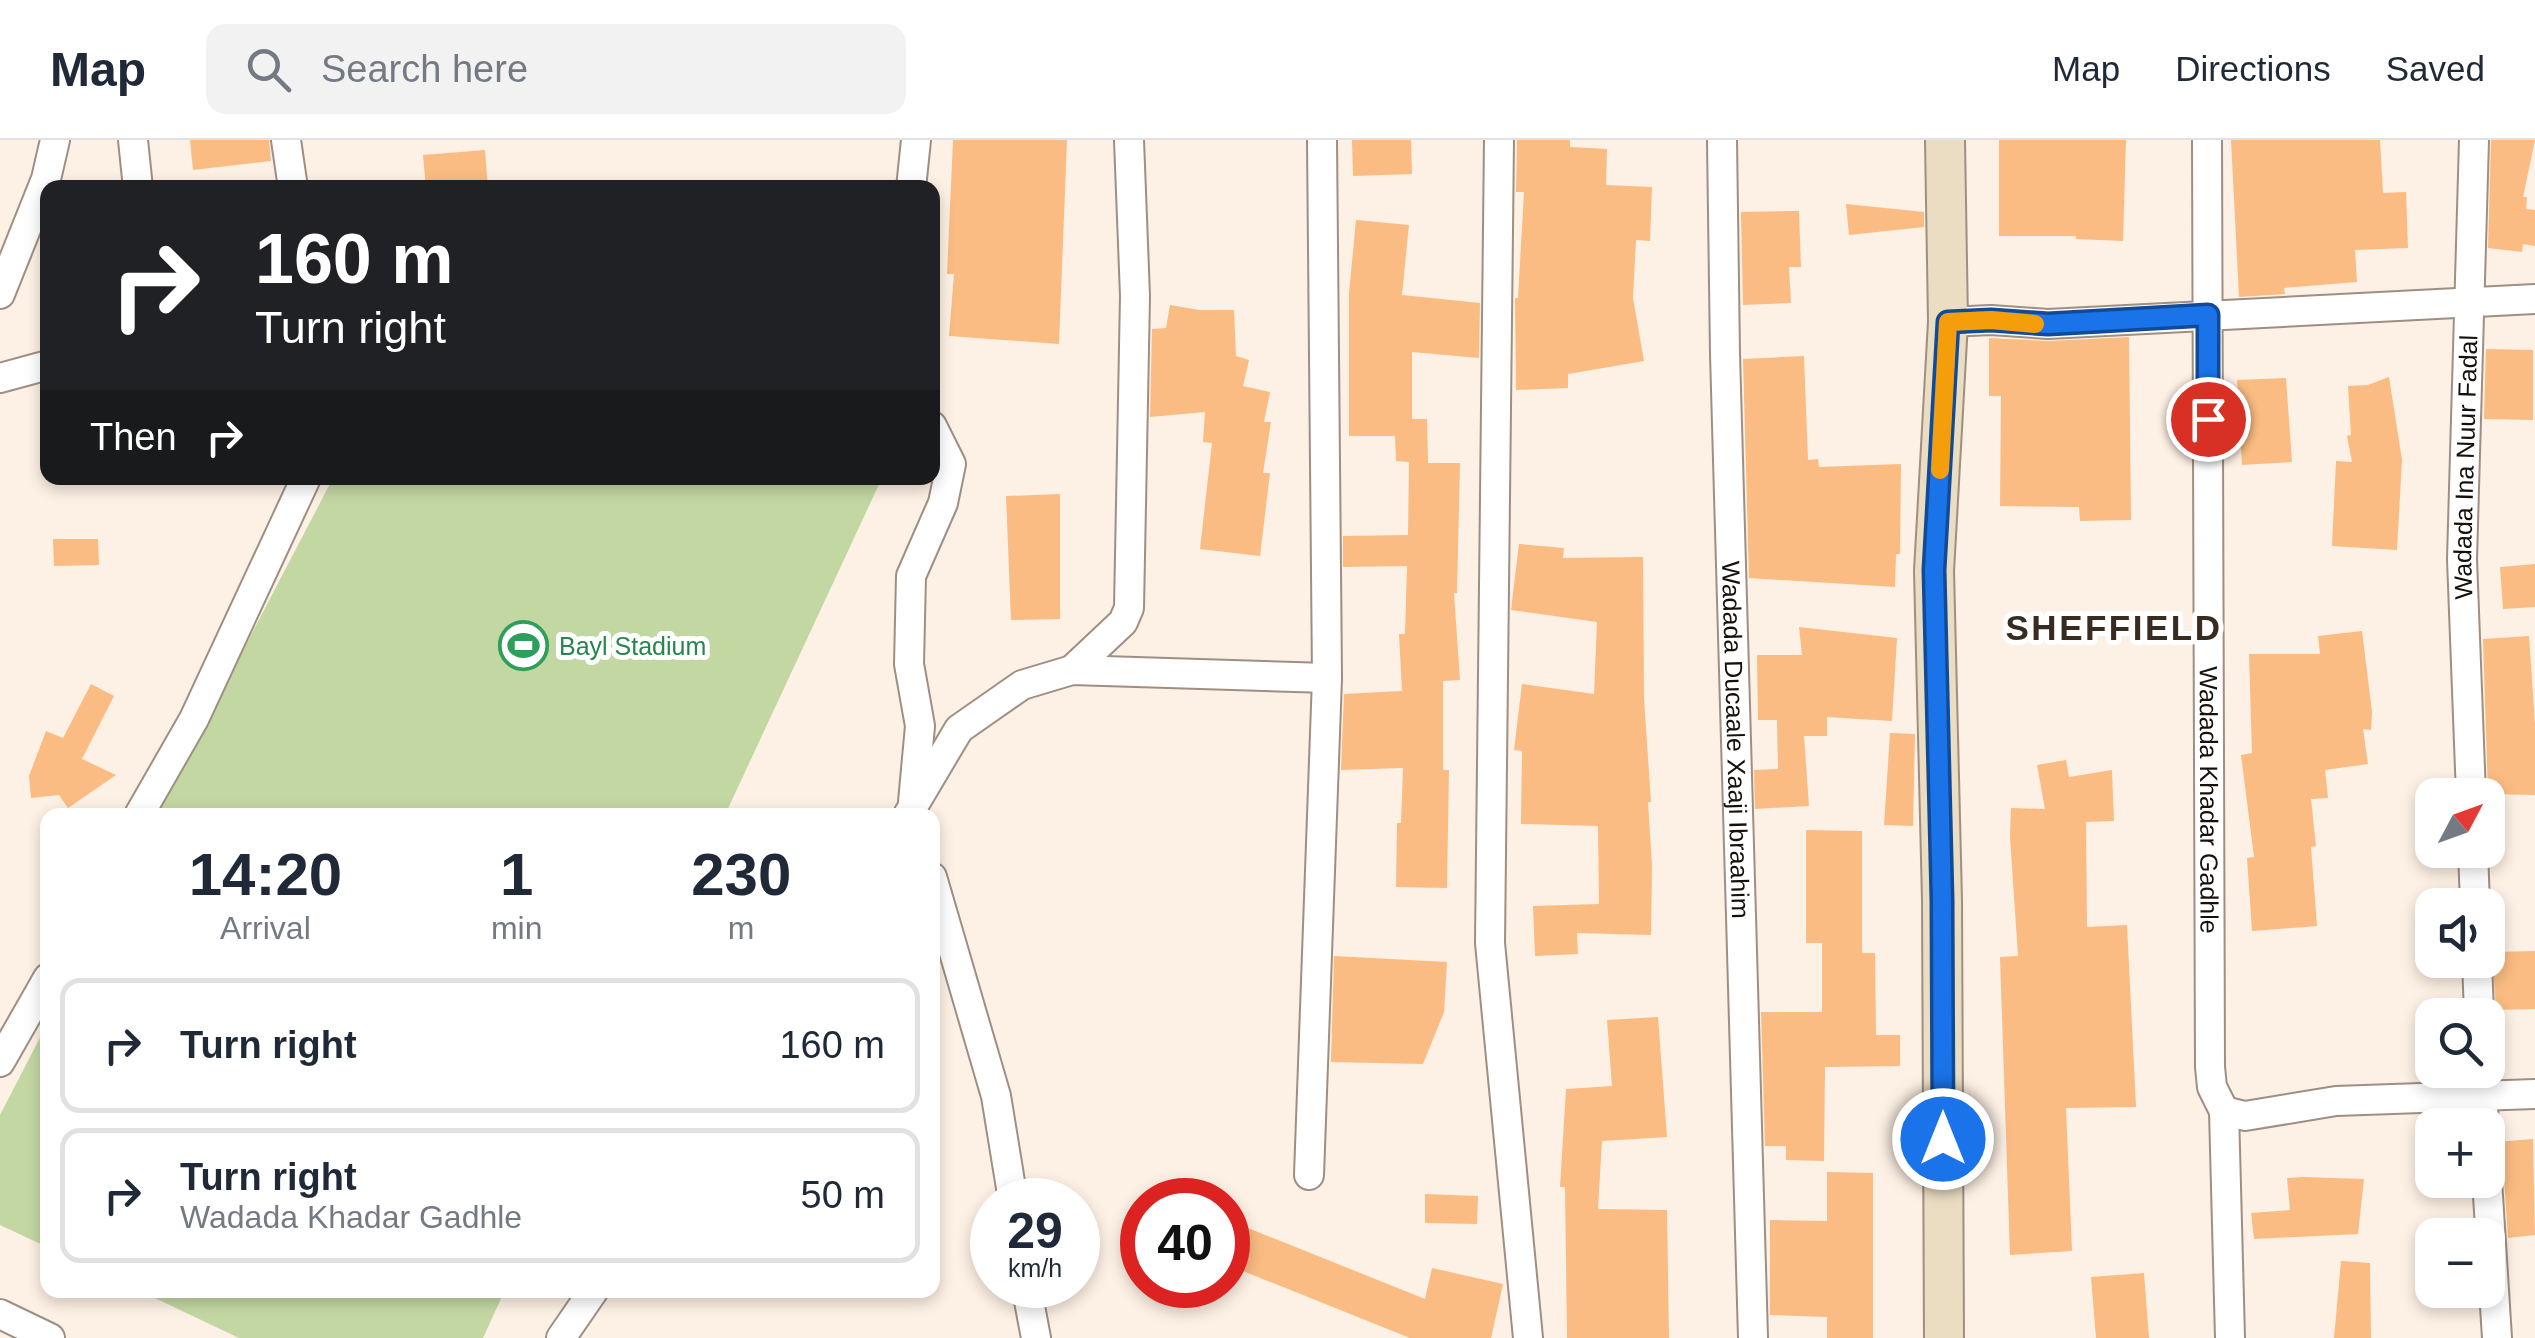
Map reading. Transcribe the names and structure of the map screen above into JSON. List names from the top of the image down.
{
  "streets": {
    "street": ["Wadada Ina Nuur Fadal", "Wadada Ducaale Xaaji Ibraahim", "Wadada Khadar Gadhle"]
  },
  "districts": ["SHEFFIELD"],
  "places": {
    "sports": ["Bayl Stadium"]
  },
  "north": "top right",
  "page": {
    "header": "Map",
    "search": "Search here",
    "nav": ["Map", "Directions", "Saved"],
    "turn": ["160 m", "Turn right"],
    "then": "Then",
    "map_buttons": ["+", "−"],
    "eta": [
      "14:20",
      "Arrival",
      "1",
      "min",
      "230",
      "m"
    ],
    "list": [
      {
        "name": "Turn right",
        "value": "160 m"
      },
      {
        "name": "Turn right",
        "note": "Wadada Khadar Gadhle",
        "value": "50 m"
      }
    ],
    "speed": "29 km/h",
    "limit": "40"
  }
}
